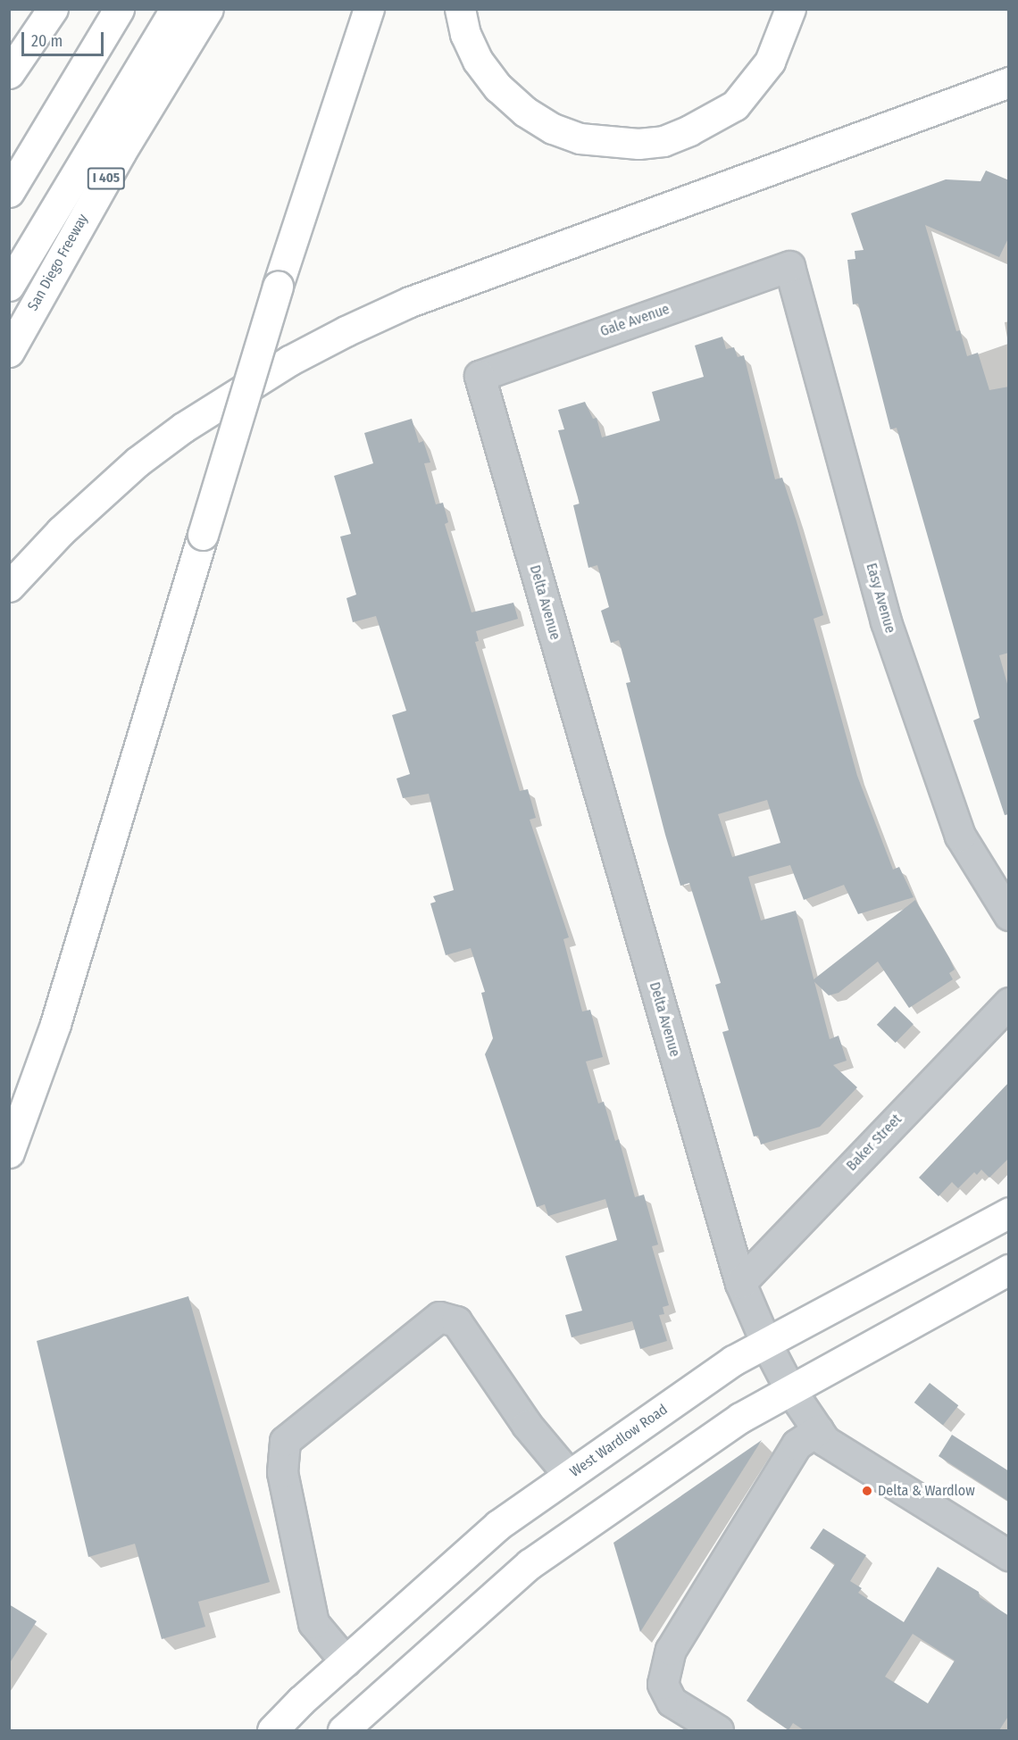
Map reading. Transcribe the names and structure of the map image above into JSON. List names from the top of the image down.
{
  "streets": {
    "main road": ["I 405", "San Diego Freeway", "West Wardlow Road"],
    "street": [
      "Gale Avenue",
      "Easy Avenue",
      "Delta Avenue",
      "Baker Street"
    ]
  },
  "crossings": [
    ["Gale Avenue", "Easy Avenue"],
    ["Gale Avenue", "Delta Avenue"],
    ["Delta Avenue", "Baker Street"],
    ["Delta Avenue", "West Wardlow Road"]
  ],
  "places": ["Delta & Wardlow"],
  "scale_bar": "20 m"
}
